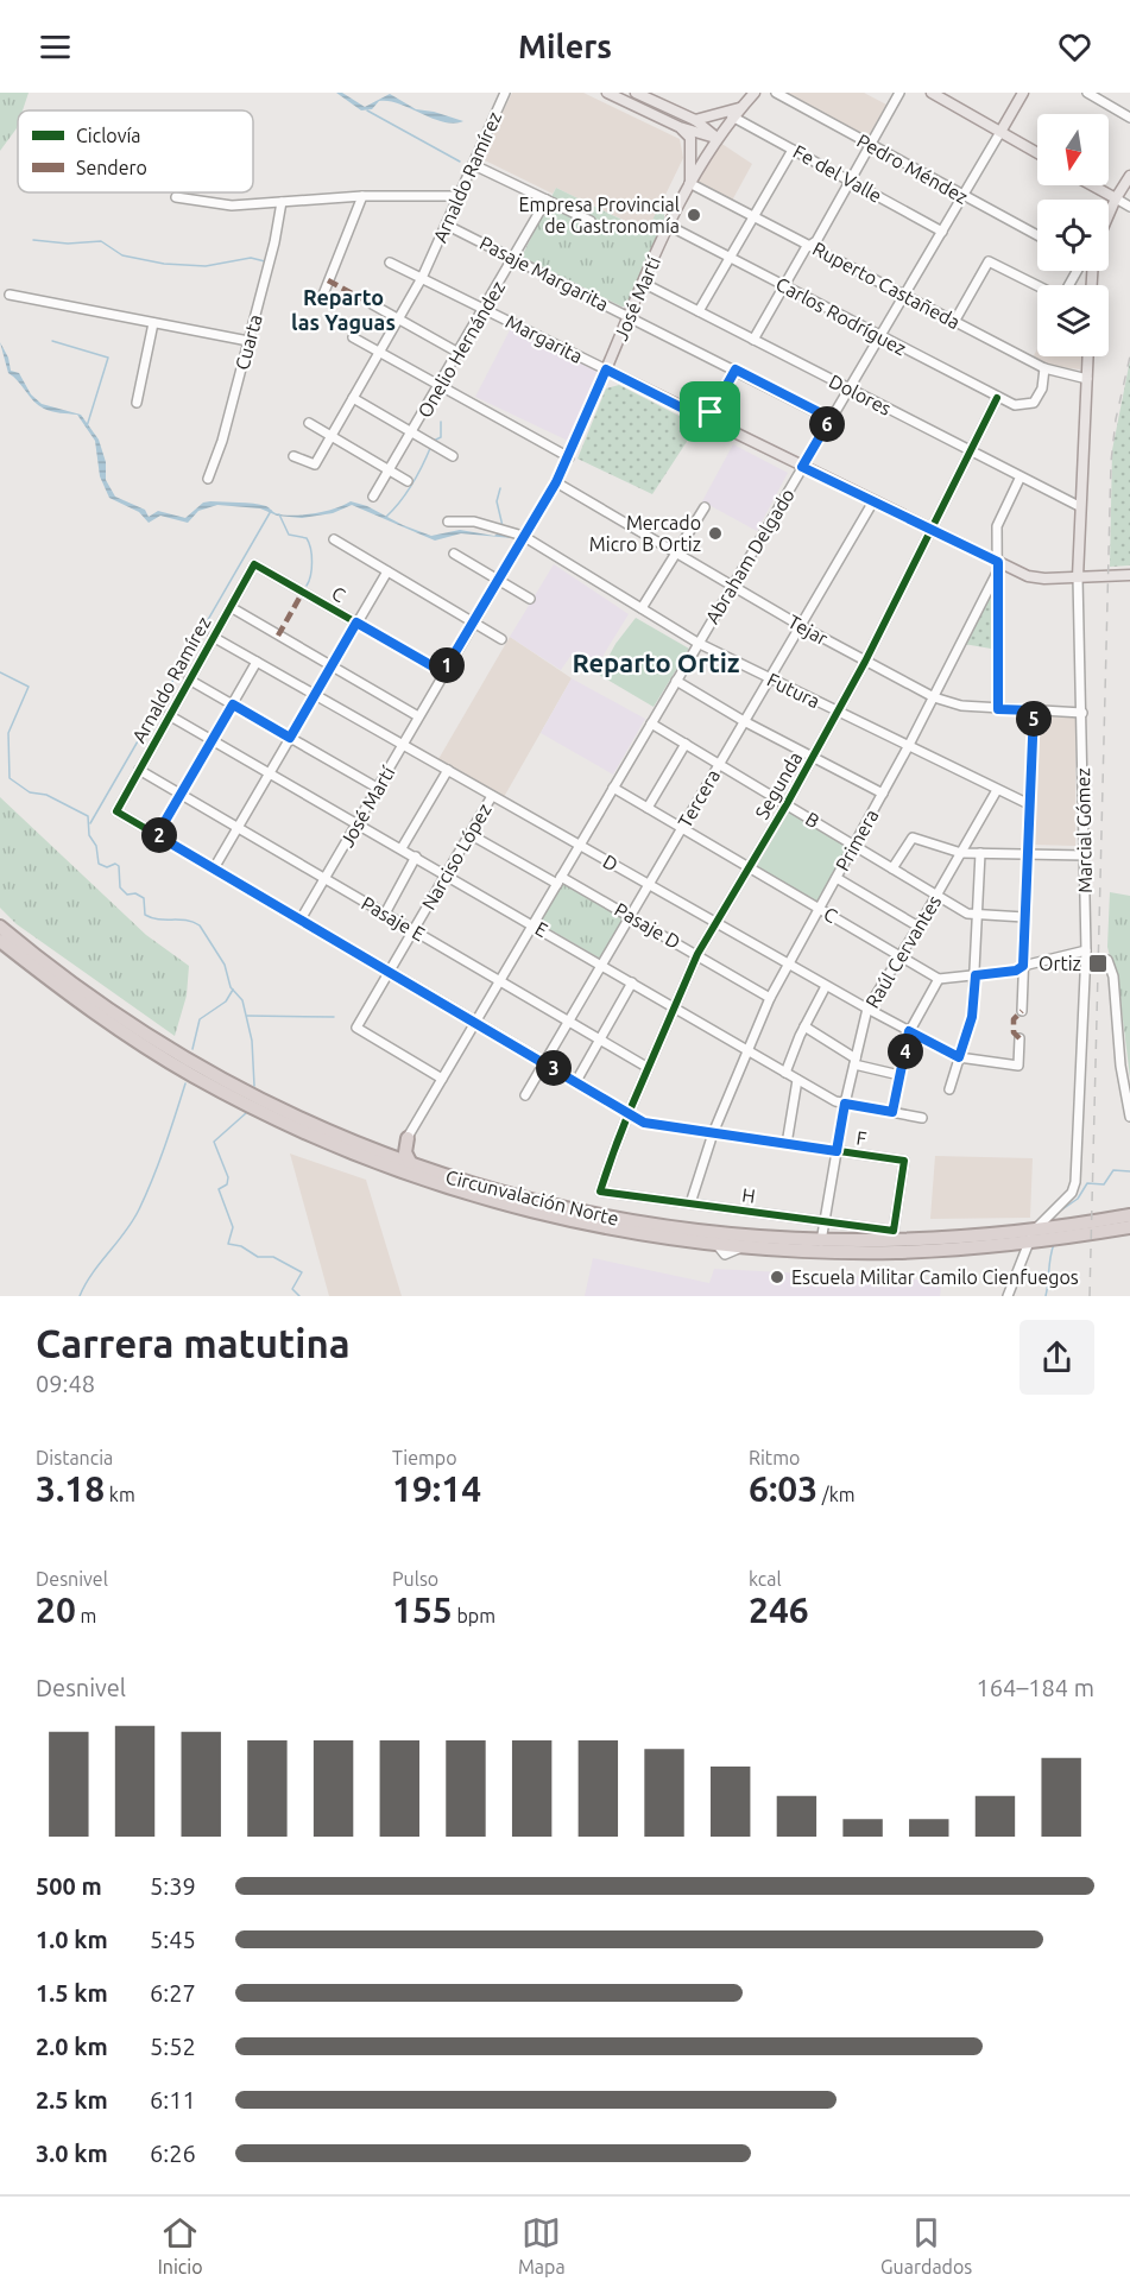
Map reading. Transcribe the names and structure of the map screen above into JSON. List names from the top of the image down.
{
  "streets": {
    "highway": ["Circunvalación Norte"],
    "main road": [
      "José Martí",
      "Margarita",
      "Abraham Delgado",
      "Marcial Gómez"
    ],
    "street": [
      "Pedro Méndez",
      "Fe del Valle",
      "Arnaldo Ramírez",
      "Pasaje Margarita",
      "Ruperto Castañeda",
      "Carlos Rodríguez",
      "Cuarta",
      "Onelio Hernández",
      "Dolores",
      "C",
      "Tejar",
      "Futura",
      "Segunda",
      "Tercera",
      "B",
      "Primera",
      "Narciso López",
      "D",
      "Pasaje E",
      "Pasaje D",
      "E",
      "Raúl Cervantes",
      "F",
      "H"
    ]
  },
  "crossings": [
    ["Pedro Méndez", "Abraham Delgado"],
    ["Fe del Valle", "José Martí"],
    ["Fe del Valle", "Abraham Delgado"],
    ["Arnaldo Ramírez", "Pasaje Margarita"],
    ["Arnaldo Ramírez", "Margarita"],
    ["Arnaldo Ramírez", "C"],
    ["Arnaldo Ramírez", "D"],
    ["Arnaldo Ramírez", "Pasaje E"],
    ["Arnaldo Ramírez", "E"],
    ["Arnaldo Ramírez", "F"],
    ["Pasaje Margarita", "José Martí"],
    ["Pasaje Margarita", "Onelio Hernández"],
    ["Pasaje Margarita", "Abraham Delgado"],
    ["Ruperto Castañeda", "José Martí"],
    ["Ruperto Castañeda", "Carlos Rodríguez"],
    ["Ruperto Castañeda", "Abraham Delgado"],
    ["Ruperto Castañeda", "Marcial Gómez"],
    ["José Martí", "Carlos Rodríguez"],
    ["José Martí", "Margarita"],
    ["José Martí", "Dolores"],
    ["José Martí", "C"],
    ["José Martí", "Tejar"],
    ["José Martí", "Futura"],
    ["José Martí", "D"],
    ["José Martí", "Pasaje E"],
    ["José Martí", "E"],
    ["José Martí", "F"],
    ["Carlos Rodríguez", "Abraham Delgado"],
    ["Carlos Rodríguez", "Segunda"],
    ["Margarita", "Onelio Hernández"],
    ["Margarita", "Abraham Delgado"],
    ["Margarita", "Segunda"],
    ["Margarita", "Tercera"],
    ["Margarita", "Marcial Gómez"],
    ["Margarita", "Primera"],
    ["Dolores", "Abraham Delgado"],
    ["Dolores", "Segunda"],
    ["Dolores", "Marcial Gómez"],
    ["Dolores", "Primera"],
    ["Abraham Delgado", "C"],
    ["Abraham Delgado", "Tejar"],
    ["Abraham Delgado", "Futura"],
    ["Abraham Delgado", "B"],
    ["Abraham Delgado", "Narciso López"],
    ["Abraham Delgado", "D"],
    ["Abraham Delgado", "Pasaje E"],
    ["Abraham Delgado", "Pasaje D"],
    ["Abraham Delgado", "E"],
    ["Abraham Delgado", "F"],
    ["Abraham Delgado", "Circunvalación Norte"],
    ["C", "Segunda"],
    ["C", "Tercera"],
    ["C", "Primera"],
    ["C", "Raúl Cervantes"],
    ["Tejar", "Segunda"],
    ["Tejar", "Tercera"],
    ["Tejar", "Marcial Gómez"],
    ["Tejar", "Primera"],
    ["Futura", "Segunda"],
    ["Futura", "Tercera"],
    ["Futura", "Primera"],
    ["Futura", "Raúl Cervantes"],
    ["Segunda", "B"],
    ["Segunda", "D"],
    ["Segunda", "Pasaje E"],
    ["Segunda", "Pasaje D"],
    ["Segunda", "E"],
    ["Segunda", "F"],
    ["Segunda", "H"],
    ["Tercera", "B"],
    ["Tercera", "D"],
    ["Tercera", "Pasaje E"],
    ["Tercera", "Pasaje D"],
    ["Tercera", "E"],
    ["Tercera", "F"],
    ["B", "Primera"],
    ["B", "Raúl Cervantes"],
    ["Marcial Gómez", "Circunvalación Norte"],
    ["Primera", "D"],
    ["Primera", "Pasaje D"],
    ["Primera", "E"],
    ["Primera", "F"],
    ["Primera", "H"],
    ["Narciso López", "D"],
    ["Narciso López", "Pasaje E"],
    ["Narciso López", "Pasaje D"],
    ["Narciso López", "E"],
    ["Narciso López", "F"],
    ["D", "Raúl Cervantes"],
    ["E", "Raúl Cervantes"],
    ["Raúl Cervantes", "F"],
    ["Raúl Cervantes", "H"],
    ["Raúl Cervantes", "Circunvalación Norte"],
    ["F", "H"]
  ],
  "districts": ["Reparto las Yaguas", "Reparto Ortiz"],
  "places": {
    "other": ["Empresa Provincial de Gastronomía", "Mercado Micro B Ortiz", "Escuela Militar Camilo Cienfuegos"],
    "transit": ["Ortiz"]
  },
  "legend": ["Ciclovía", "Sendero"],
  "north": "bottom",
  "page": {
    "header": "Milers",
    "pins": [
      "6",
      "1",
      "5",
      "2",
      "4",
      "3"
    ],
    "heading": ["Carrera matutina", "09:48"],
    "stats": [
      ["Distancia", "3.18 km"],
      ["Tiempo", "19:14"],
      ["Ritmo", "6:03 /km"],
      ["Desnivel", "20 m"],
      ["Pulso", "155 bpm"],
      ["kcal", "246"]
    ],
    "chart": ["Desnivel", "164–184 m"],
    "list": [
      {
        "name": "500 m",
        "note": "5:39"
      },
      {
        "name": "1.0 km",
        "note": "5:45"
      },
      {
        "name": "1.5 km",
        "note": "6:27"
      },
      {
        "name": "2.0 km",
        "note": "5:52"
      },
      {
        "name": "2.5 km",
        "note": "6:11"
      },
      {
        "name": "3.0 km",
        "note": "6:26"
      }
    ],
    "tabs": ["Inicio", "Mapa", "Guardados"]
  }
}
